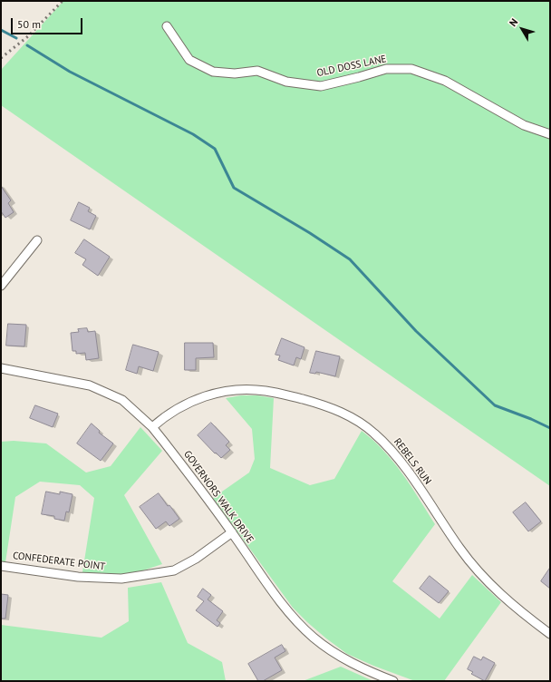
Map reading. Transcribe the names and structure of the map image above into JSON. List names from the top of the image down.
{
  "streets": {
    "street": [
      "OLD DOSS LANE",
      "REBELS RUN",
      "GOVERNORS WALK DRIVE",
      "CONFEDERATE POINT"
    ]
  },
  "crossings": [
    ["REBELS RUN", "GOVERNORS WALK DRIVE"],
    ["GOVERNORS WALK DRIVE", "CONFEDERATE POINT"]
  ],
  "scale_bar": "50 m",
  "north": "top left"
}
